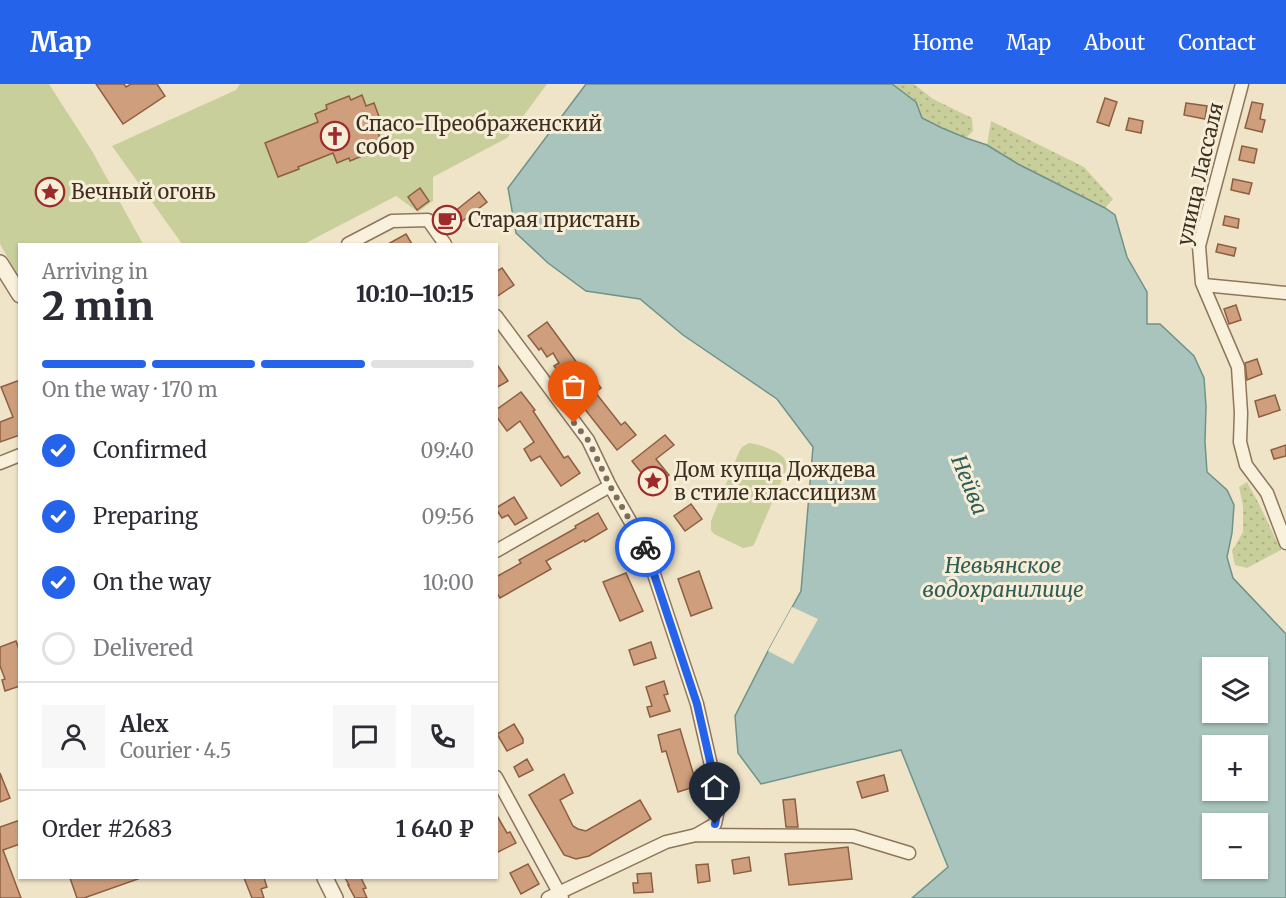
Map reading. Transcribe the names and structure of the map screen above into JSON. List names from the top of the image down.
{
  "streets": {
    "street": ["улица Лассаля"]
  },
  "water": ["Нейва", "Невьянское водохранилище"],
  "places": {
    "church": ["Спасо-Преображенский собор"],
    "place": ["Вечный огонь", "Дом купца Дождева в стиле классицизм"],
    "cafe": ["Старая пристань"]
  },
  "page": {
    "header": "Map",
    "nav": [
      "Home",
      "Map",
      "About",
      "Contact"
    ],
    "heading": ["2 min", "Arriving in", "10:10–10:15"],
    "panel": [
      "Alex",
      "Courier · 4.5",
      "Order #2683",
      "1 640 ₽"
    ],
    "bar": "On the way · 170 m",
    "list": [
      ["Confirmed", "09:40"],
      ["Preparing", "09:56"],
      ["On the way", "10:00"],
      "Delivered"
    ],
    "map_buttons": ["+", "−"]
  }
}
